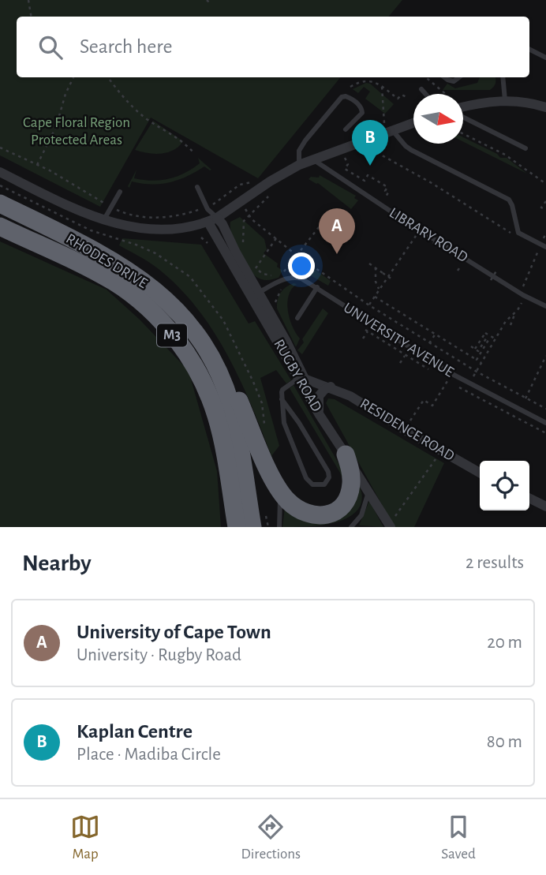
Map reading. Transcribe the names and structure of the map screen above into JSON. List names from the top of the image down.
{
  "streets": {
    "highway": ["RHODES DRIVE", "M3"],
    "street": ["RUGBY ROAD", "RESIDENCE ROAD"],
    "lane": ["LIBRARY ROAD", "UNIVERSITY AVENUE"]
  },
  "crossings": [
    ["UNIVERSITY AVENUE", "RUGBY ROAD"],
    ["RUGBY ROAD", "RESIDENCE ROAD"]
  ],
  "parks": ["Cape Floral Region Protected Areas"],
  "north": "right",
  "page": {
    "search": "Search here",
    "pins": ["B", "A"],
    "heading": ["Nearby", "2 results"],
    "list": [
      {
        "mark": "A",
        "name": "University of Cape Town",
        "note": "University · Rugby Road",
        "value": "20 m"
      },
      {
        "mark": "B",
        "name": "Kaplan Centre",
        "note": "Place · Madiba Circle",
        "value": "80 m"
      }
    ],
    "nav": ["Map", "Directions", "Saved"]
  }
}
